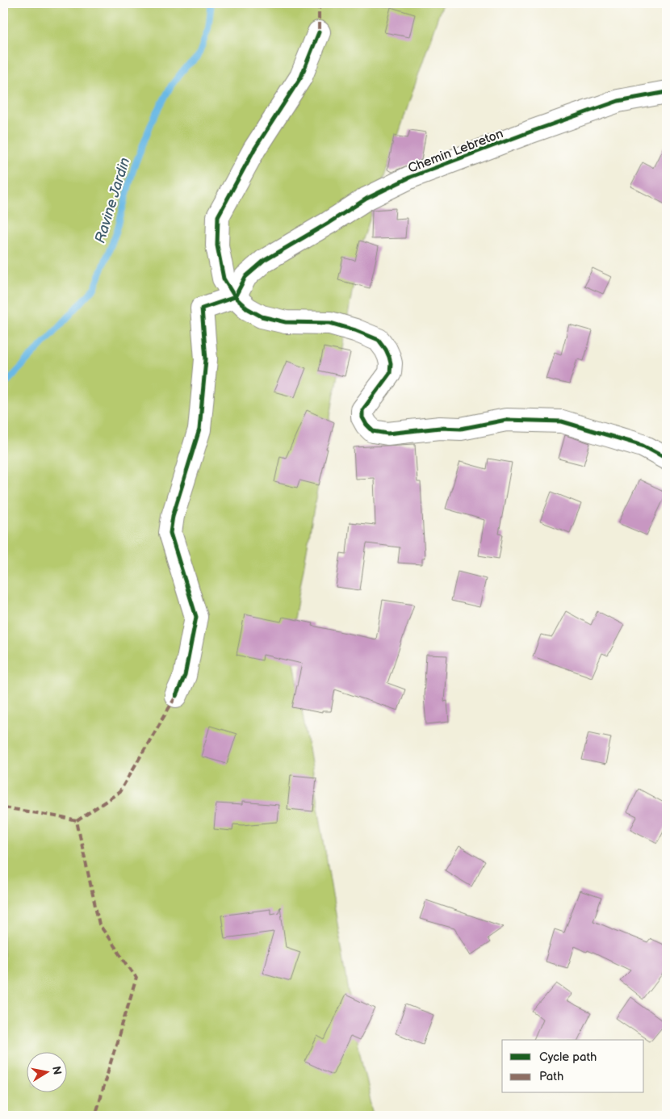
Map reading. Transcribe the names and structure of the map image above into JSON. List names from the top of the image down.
{
  "streets": {
    "street": ["Chemin Lebreton"]
  },
  "water": ["Ravine Jardin"],
  "legend": ["Cycle path", "Path"],
  "north": "right"
}
